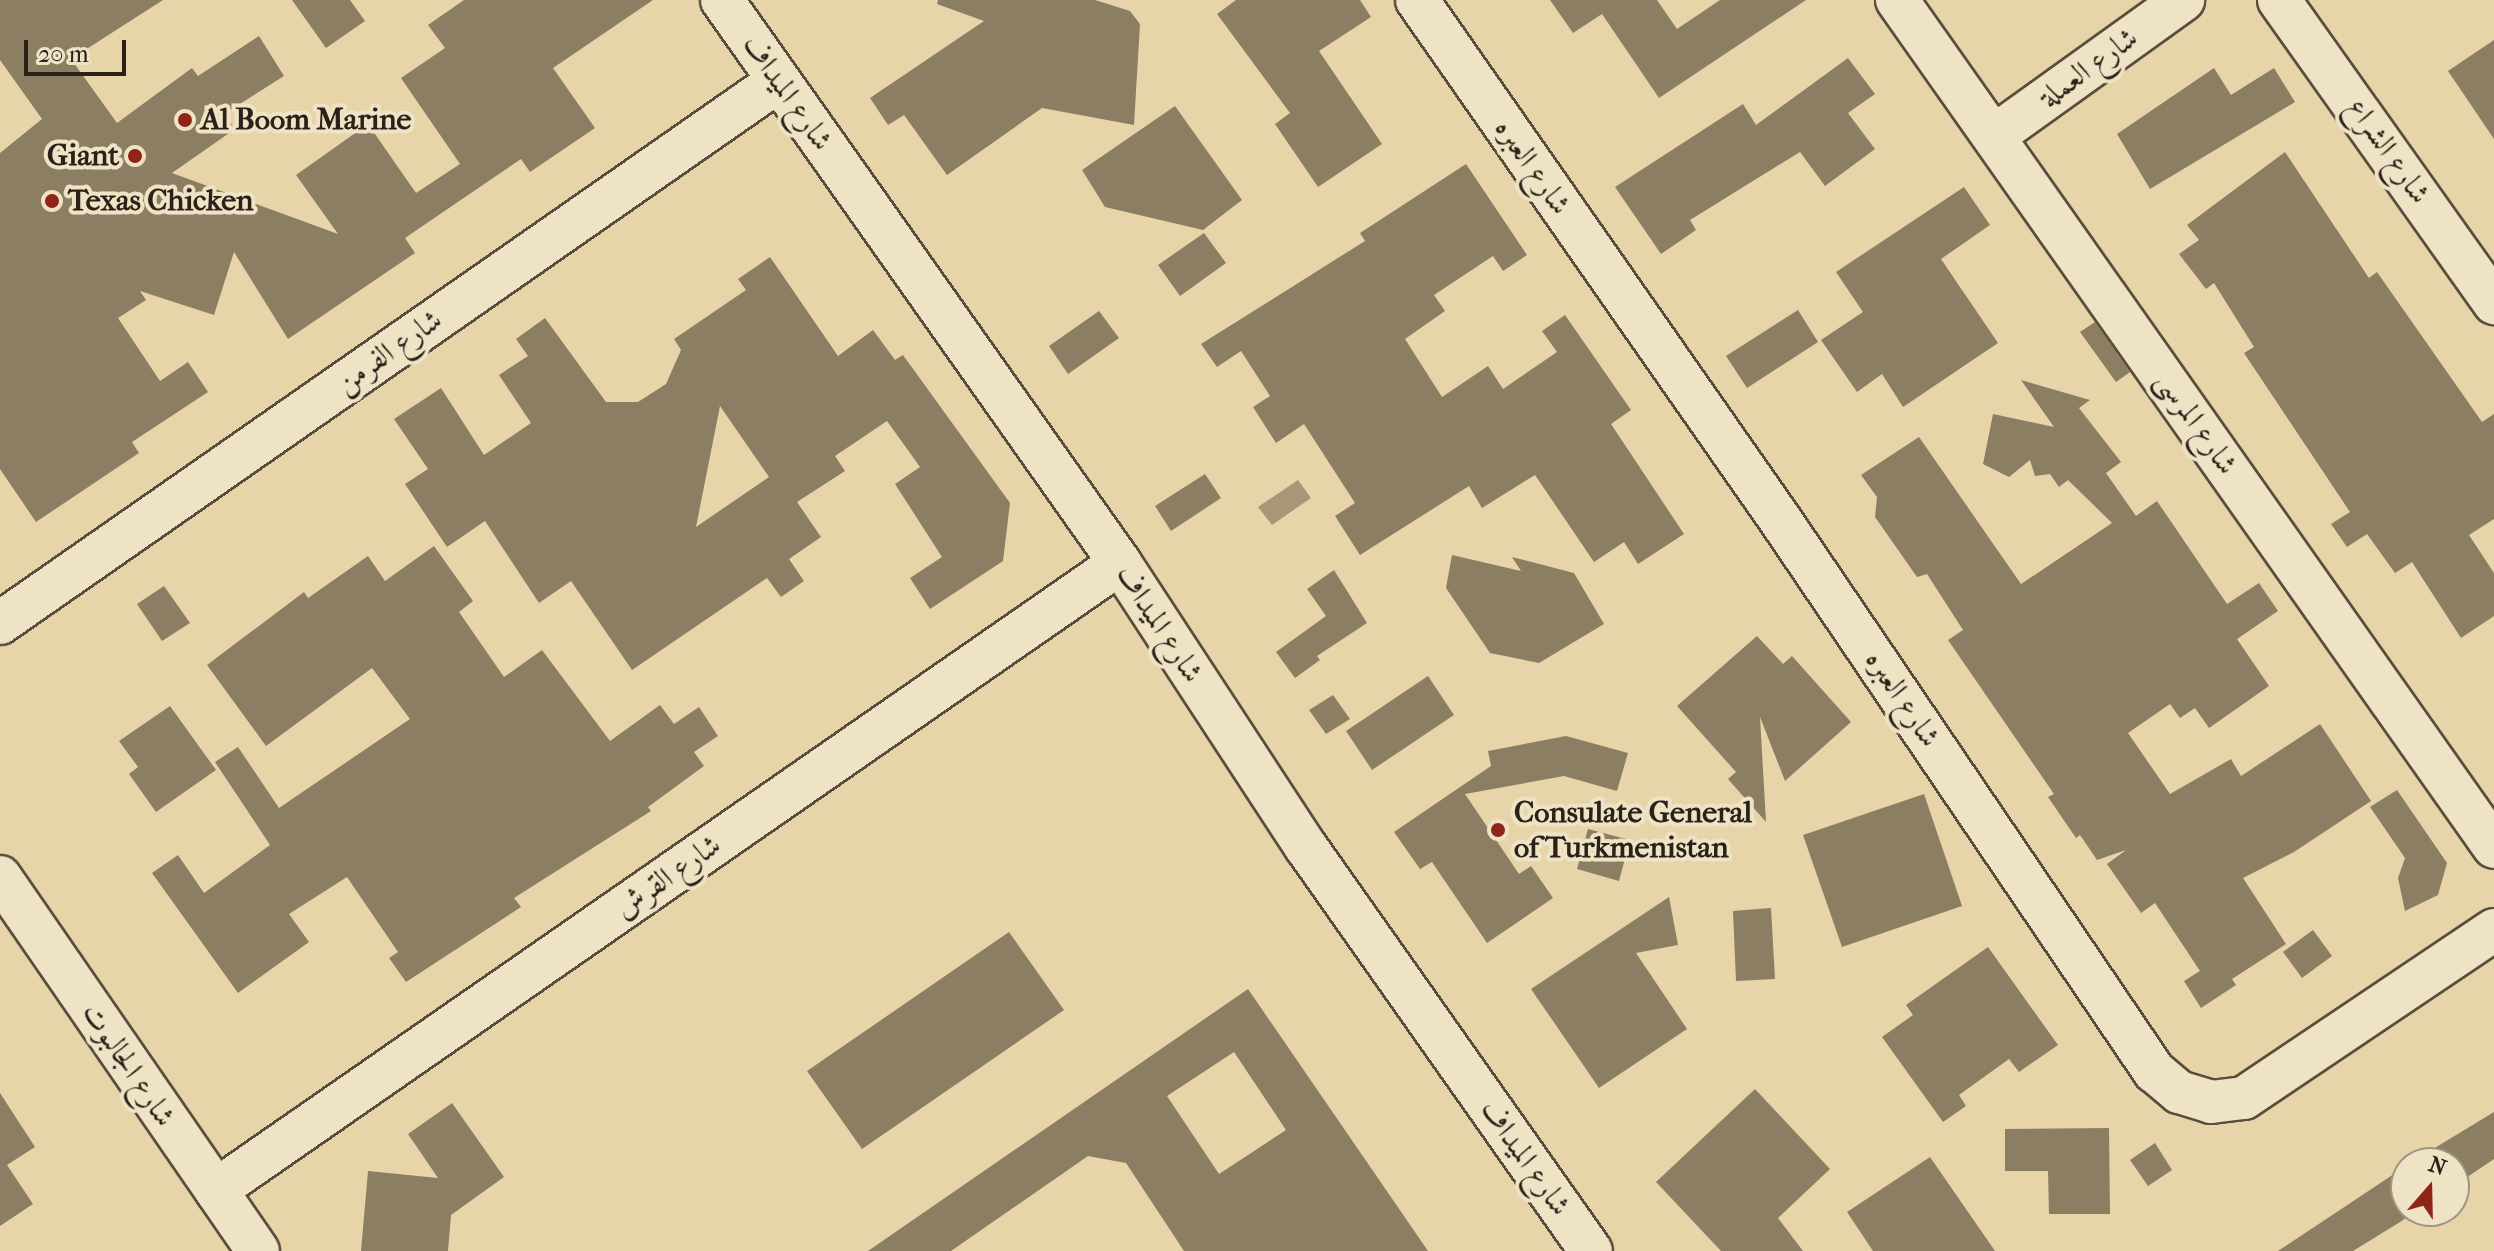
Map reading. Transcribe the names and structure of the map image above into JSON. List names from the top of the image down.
{
  "streets": {
    "street": [
      "شارع العملة",
      "شارع الميداف",
      "شارع الشراع",
      "شارع العبره",
      "شارع الفرمن",
      "شارع المرسى",
      "شارع القرش",
      "شارع الجالبوت"
    ]
  },
  "crossings": [
    ["شارع العملة", "شارع المرسى"],
    ["شارع الميداف", "شارع الفرمن"],
    ["شارع الميداف", "شارع القرش"],
    ["شارع القرش", "شارع الجالبوت"]
  ],
  "places": [
    "Al Boom Marine",
    "Giant",
    "Texas Chicken",
    "Consulate General of Turkmenistan"
  ],
  "scale_bar": "20 m",
  "north": "top"
}
